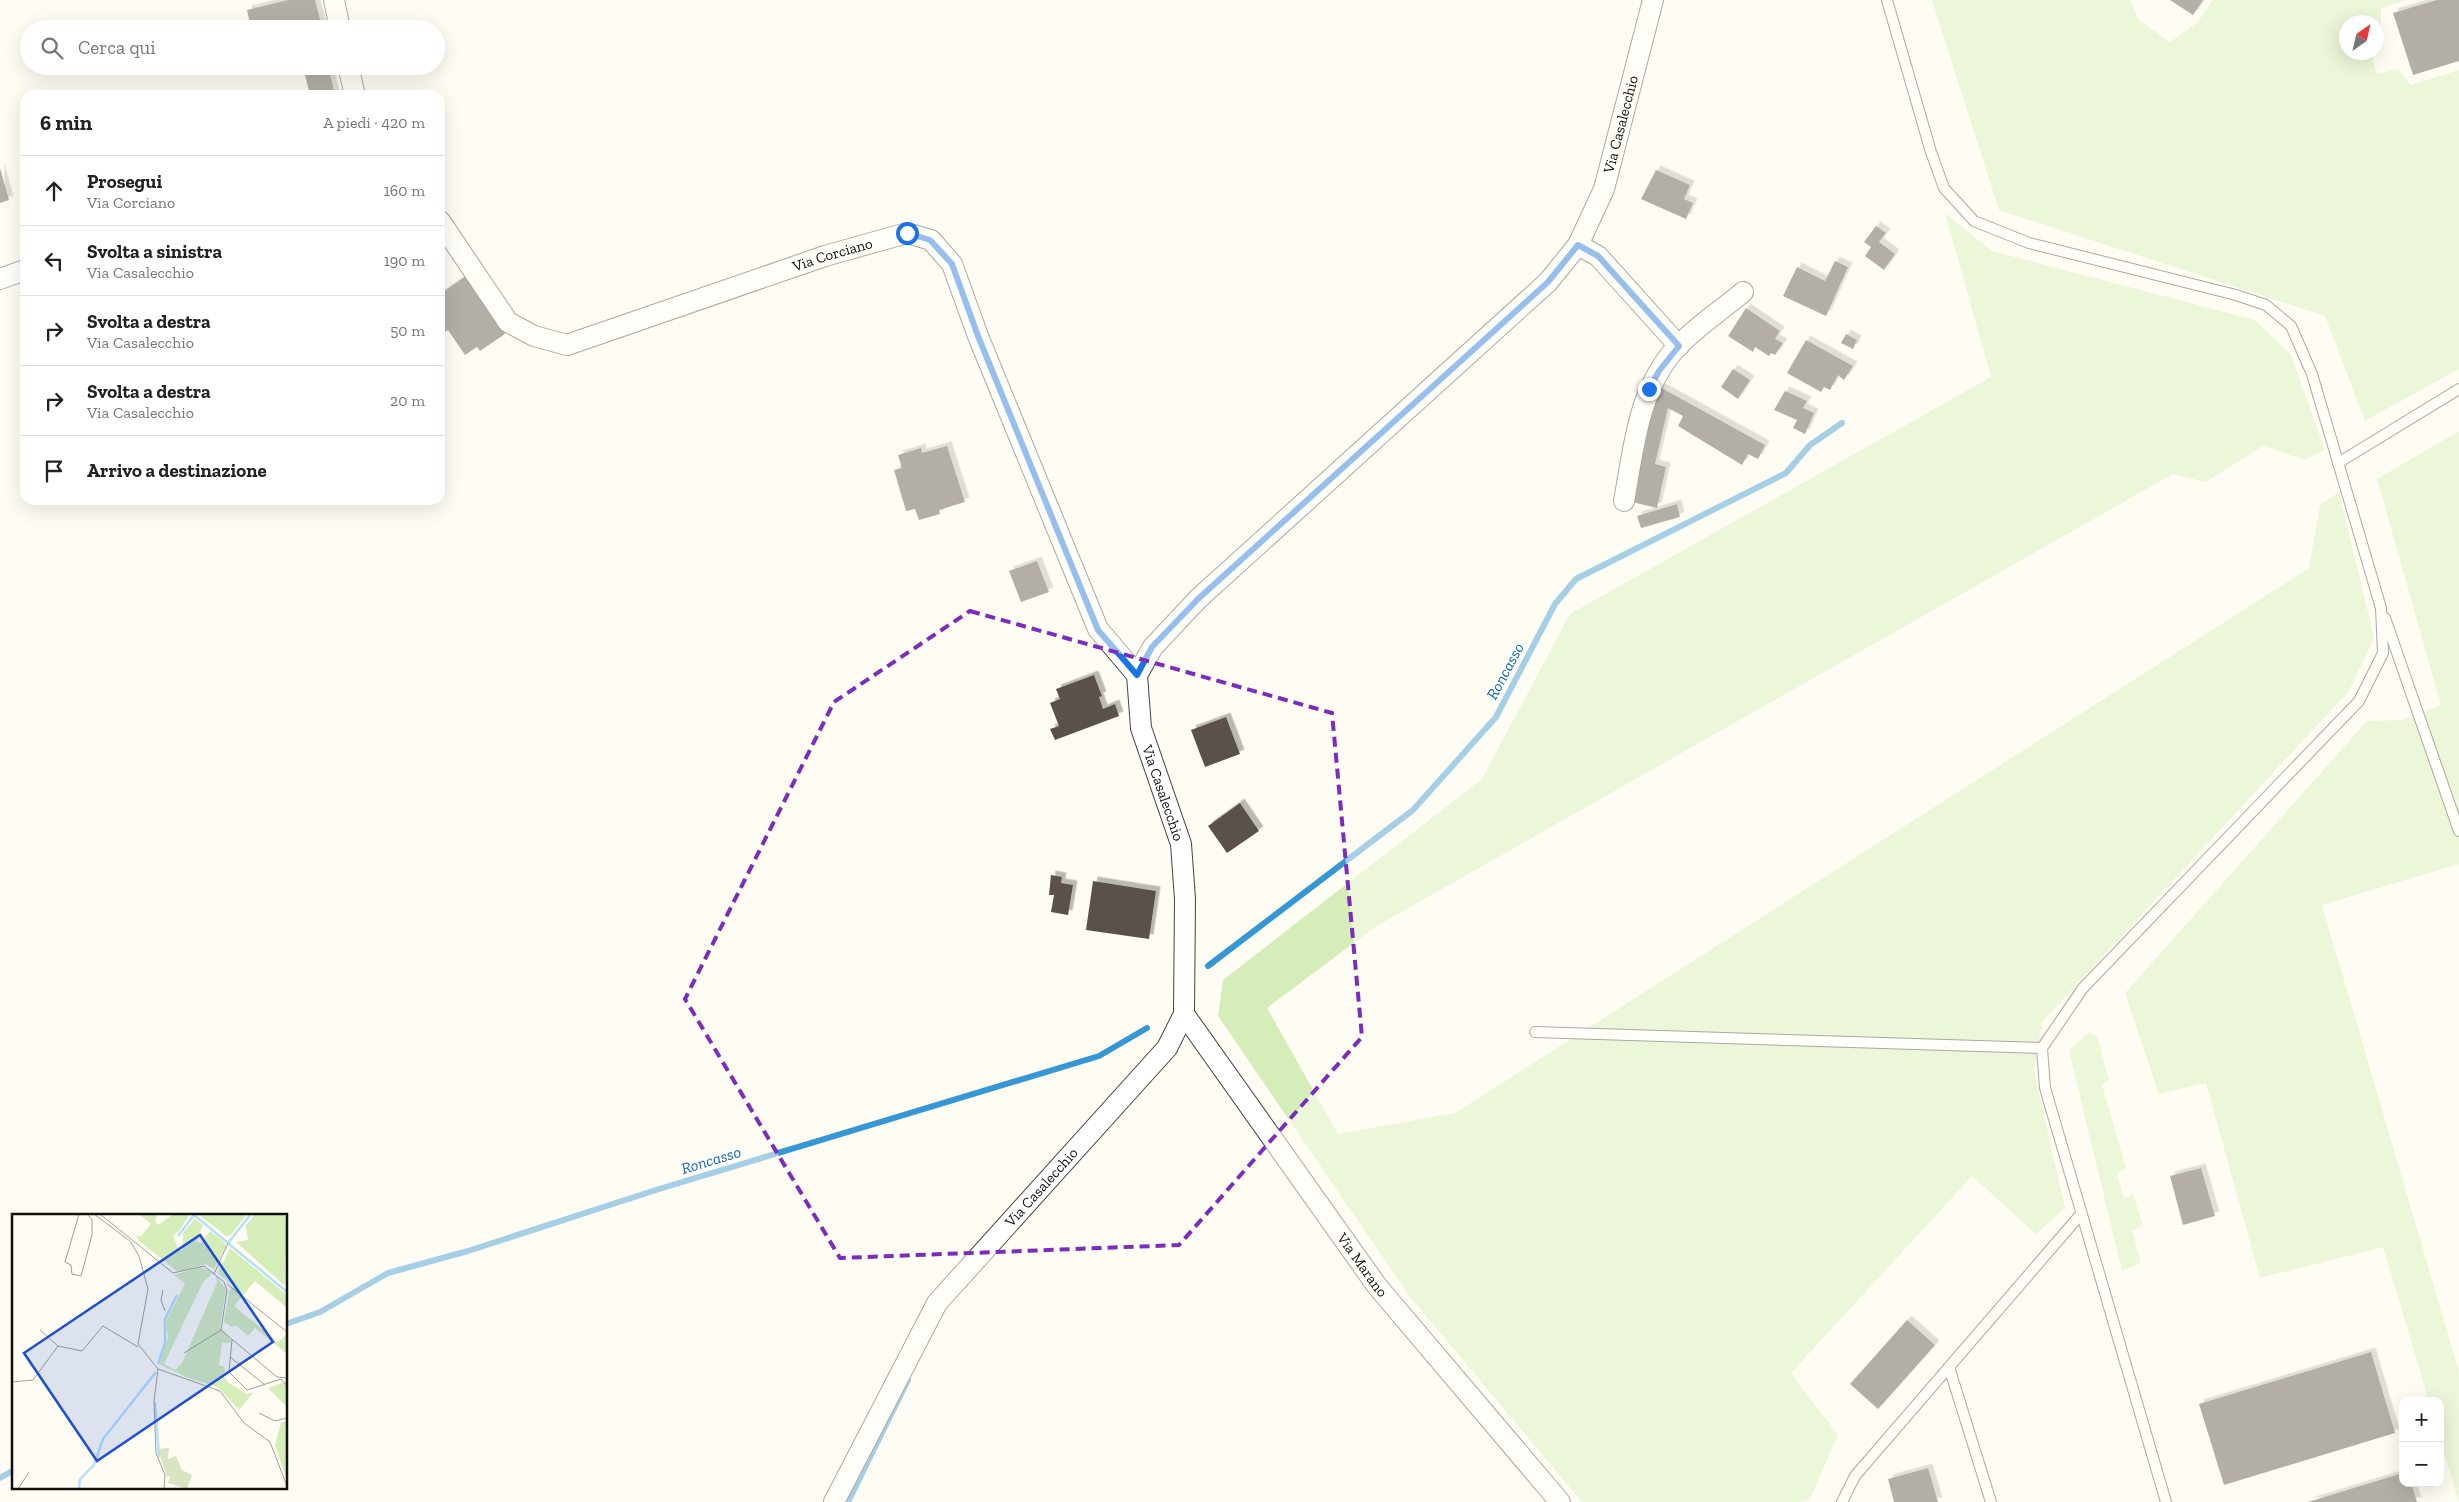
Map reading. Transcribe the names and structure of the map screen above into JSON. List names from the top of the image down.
{
  "streets": {
    "street": ["Via Casalecchio", "Via Corciano", "Via Marano"]
  },
  "crossings": [
    ["Via Casalecchio", "Via Corciano"],
    ["Via Casalecchio", "Via Marano"]
  ],
  "water": ["Roncasso"],
  "north": "top right",
  "page": {
    "search": "Cerca qui",
    "heading": ["6 min", "A piedi · 420 m"],
    "list": [
      ["Prosegui", "Via Corciano", "160 m"],
      ["Svolta a sinistra", "Via Casalecchio", "190 m"],
      ["Svolta a destra", "Via Casalecchio", "50 m"],
      ["Svolta a destra", "Via Casalecchio", "20 m"],
      "Arrivo a destinazione"
    ],
    "map_buttons": ["+", "−"]
  }
}
